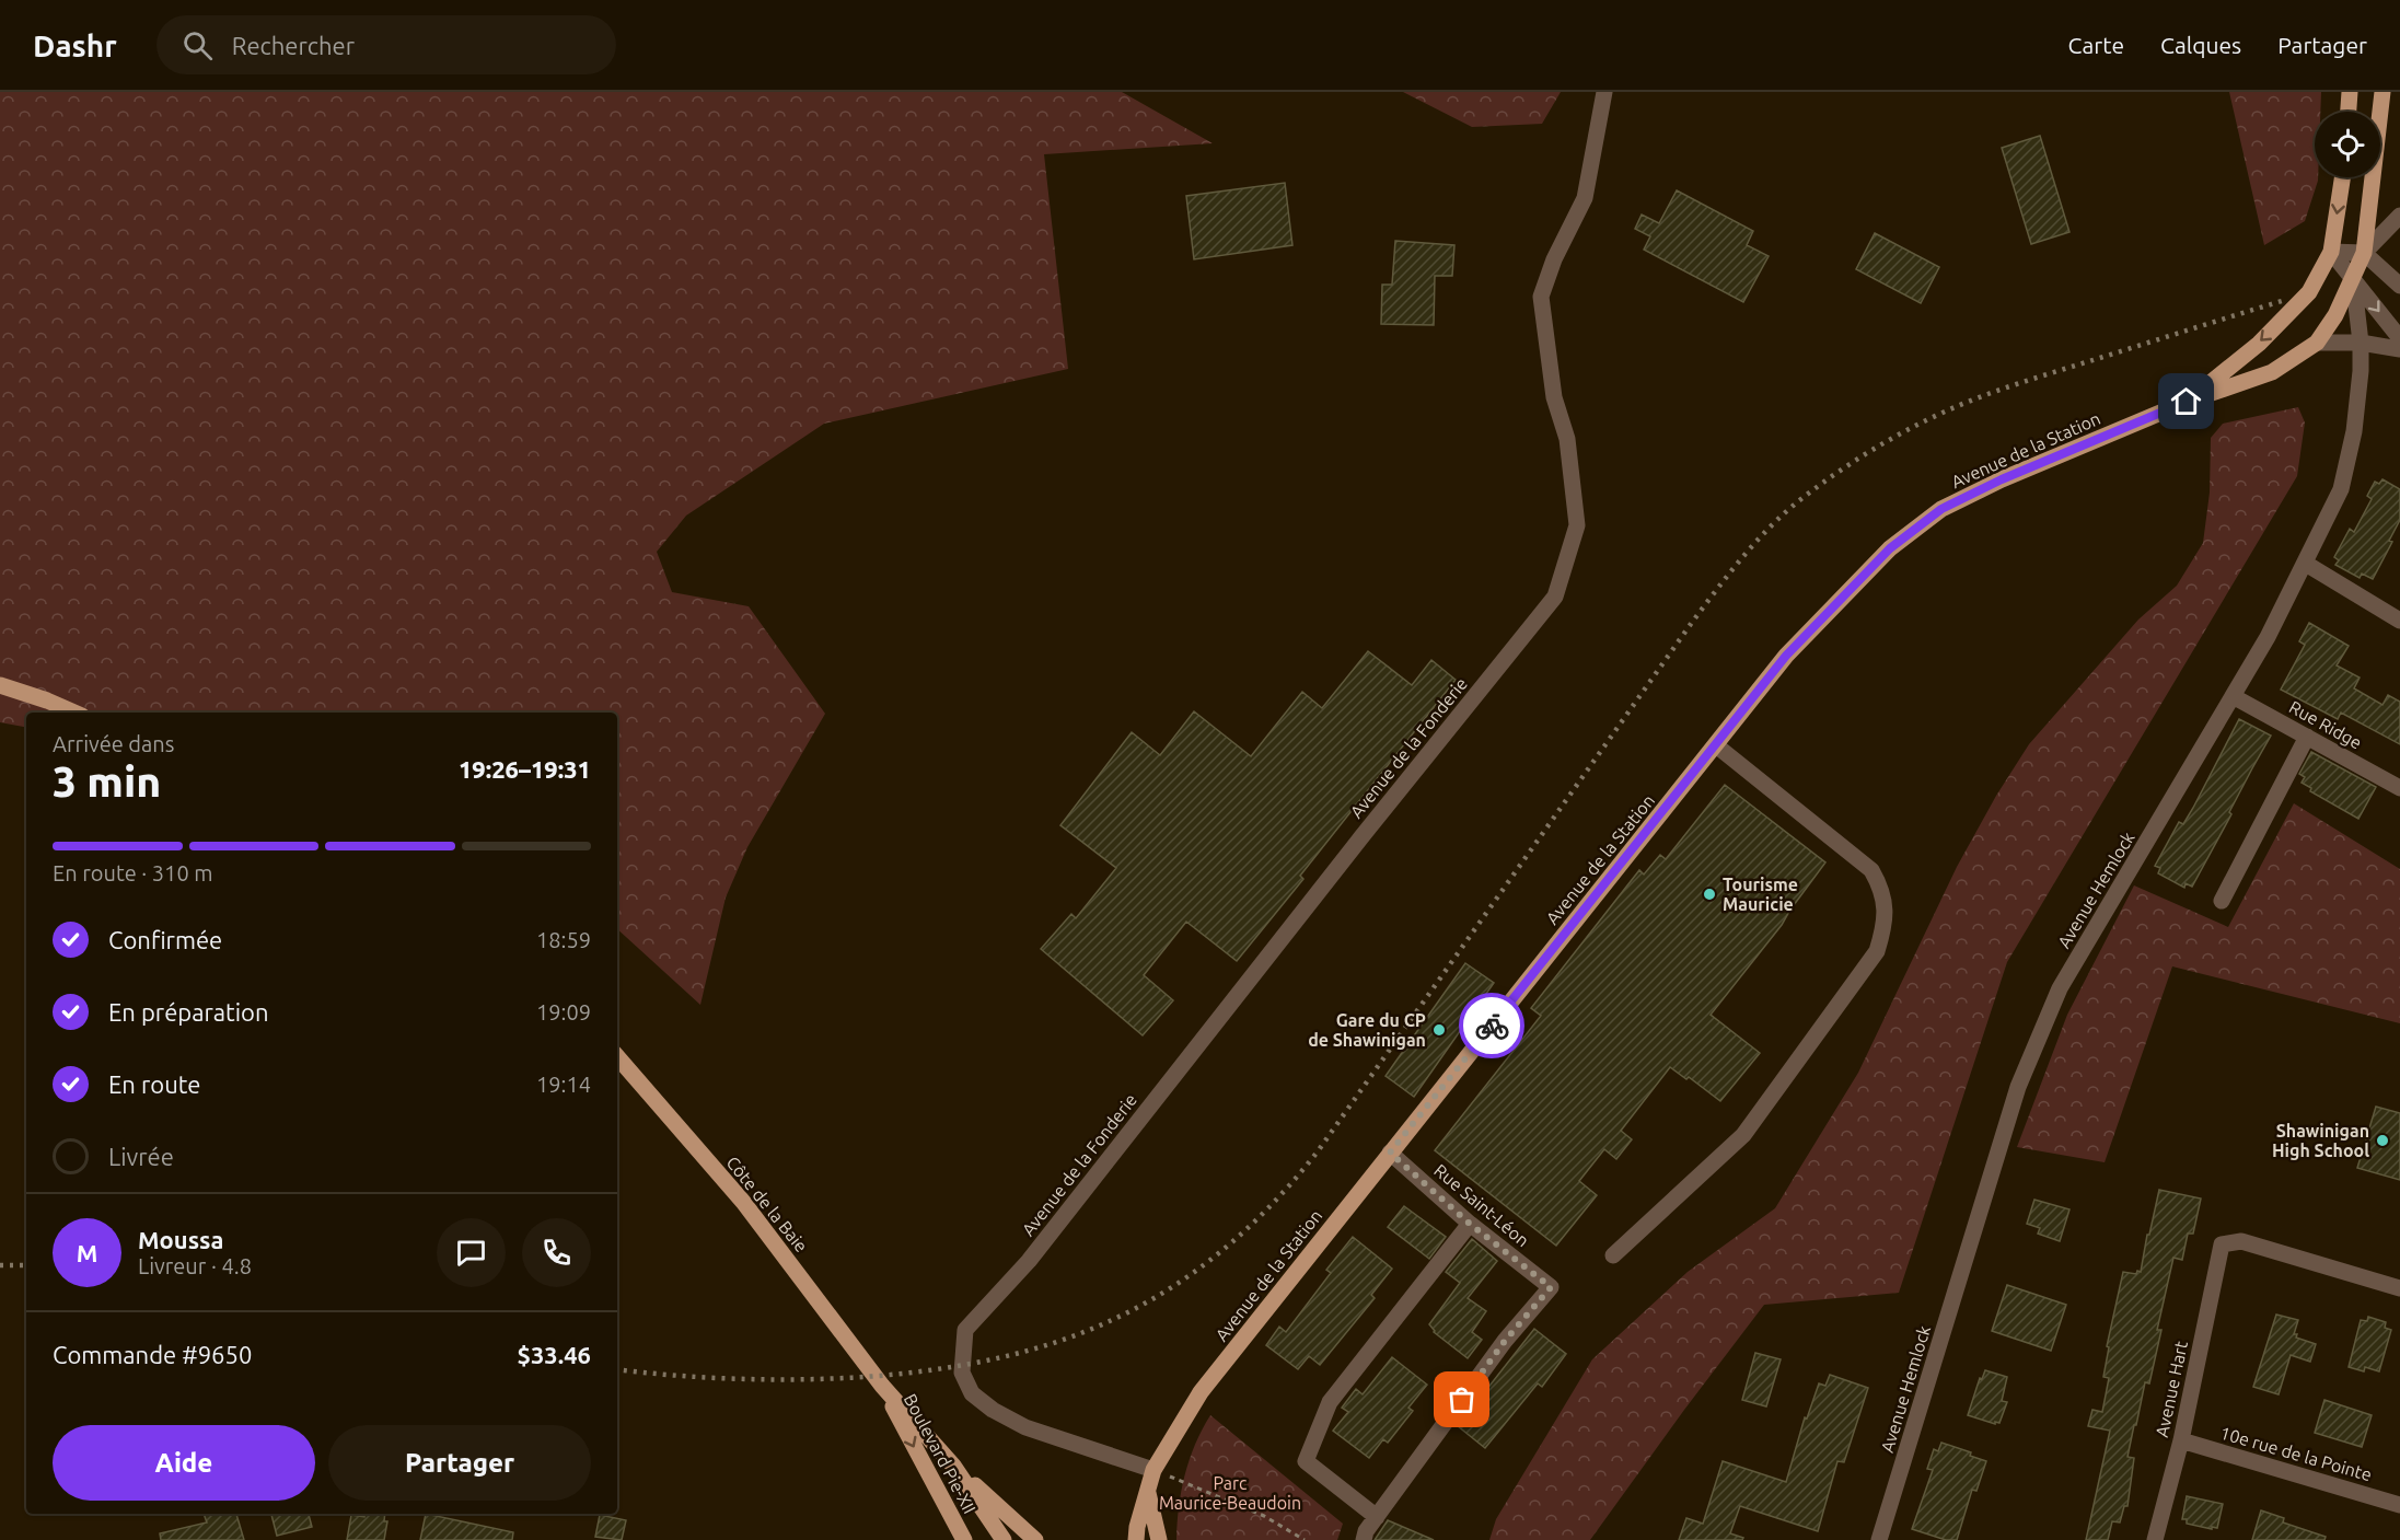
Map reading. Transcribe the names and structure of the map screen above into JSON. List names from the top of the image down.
{
  "streets": {
    "main road": ["Avenue de la Station", "Côte de la Baie", "Boulevard Pie-XII"],
    "street": [
      "Rue Ridge",
      "Avenue de la Fonderie",
      "Avenue Hemlock",
      "Rue Saint-Léon",
      "Avenue Hart",
      "10e rue de la Pointe"
    ]
  },
  "crossings": [
    ["Avenue de la Station", "Avenue de la Fonderie"],
    ["Avenue de la Station", "Rue Saint-Léon"],
    ["Rue Ridge", "Avenue Hemlock"],
    ["Côte de la Baie", "Boulevard Pie-XII"],
    ["Avenue Hart", "10e rue de la Pointe"]
  ],
  "parks": ["Parc Maurice-Beaudoin"],
  "places": ["Tourisme Mauricie", "Gare du CP de Shawinigan", "Shawinigan High School"],
  "page": {
    "header": "Dashr",
    "search": "Rechercher",
    "nav": ["Carte", "Calques", "Partager"],
    "heading": ["3 min", "Arrivée dans", "19:26–19:31"],
    "panel": [
      "Moussa",
      "Livreur · 4.8",
      "Commande #9650",
      "$33.46"
    ],
    "bar": "En route · 310 m",
    "list": [
      ["Confirmée", "18:59"],
      ["En préparation", "19:09"],
      ["En route", "19:14"],
      "Livrée"
    ],
    "round": "M",
    "buttons": ["Aide", "Partager"]
  }
}
